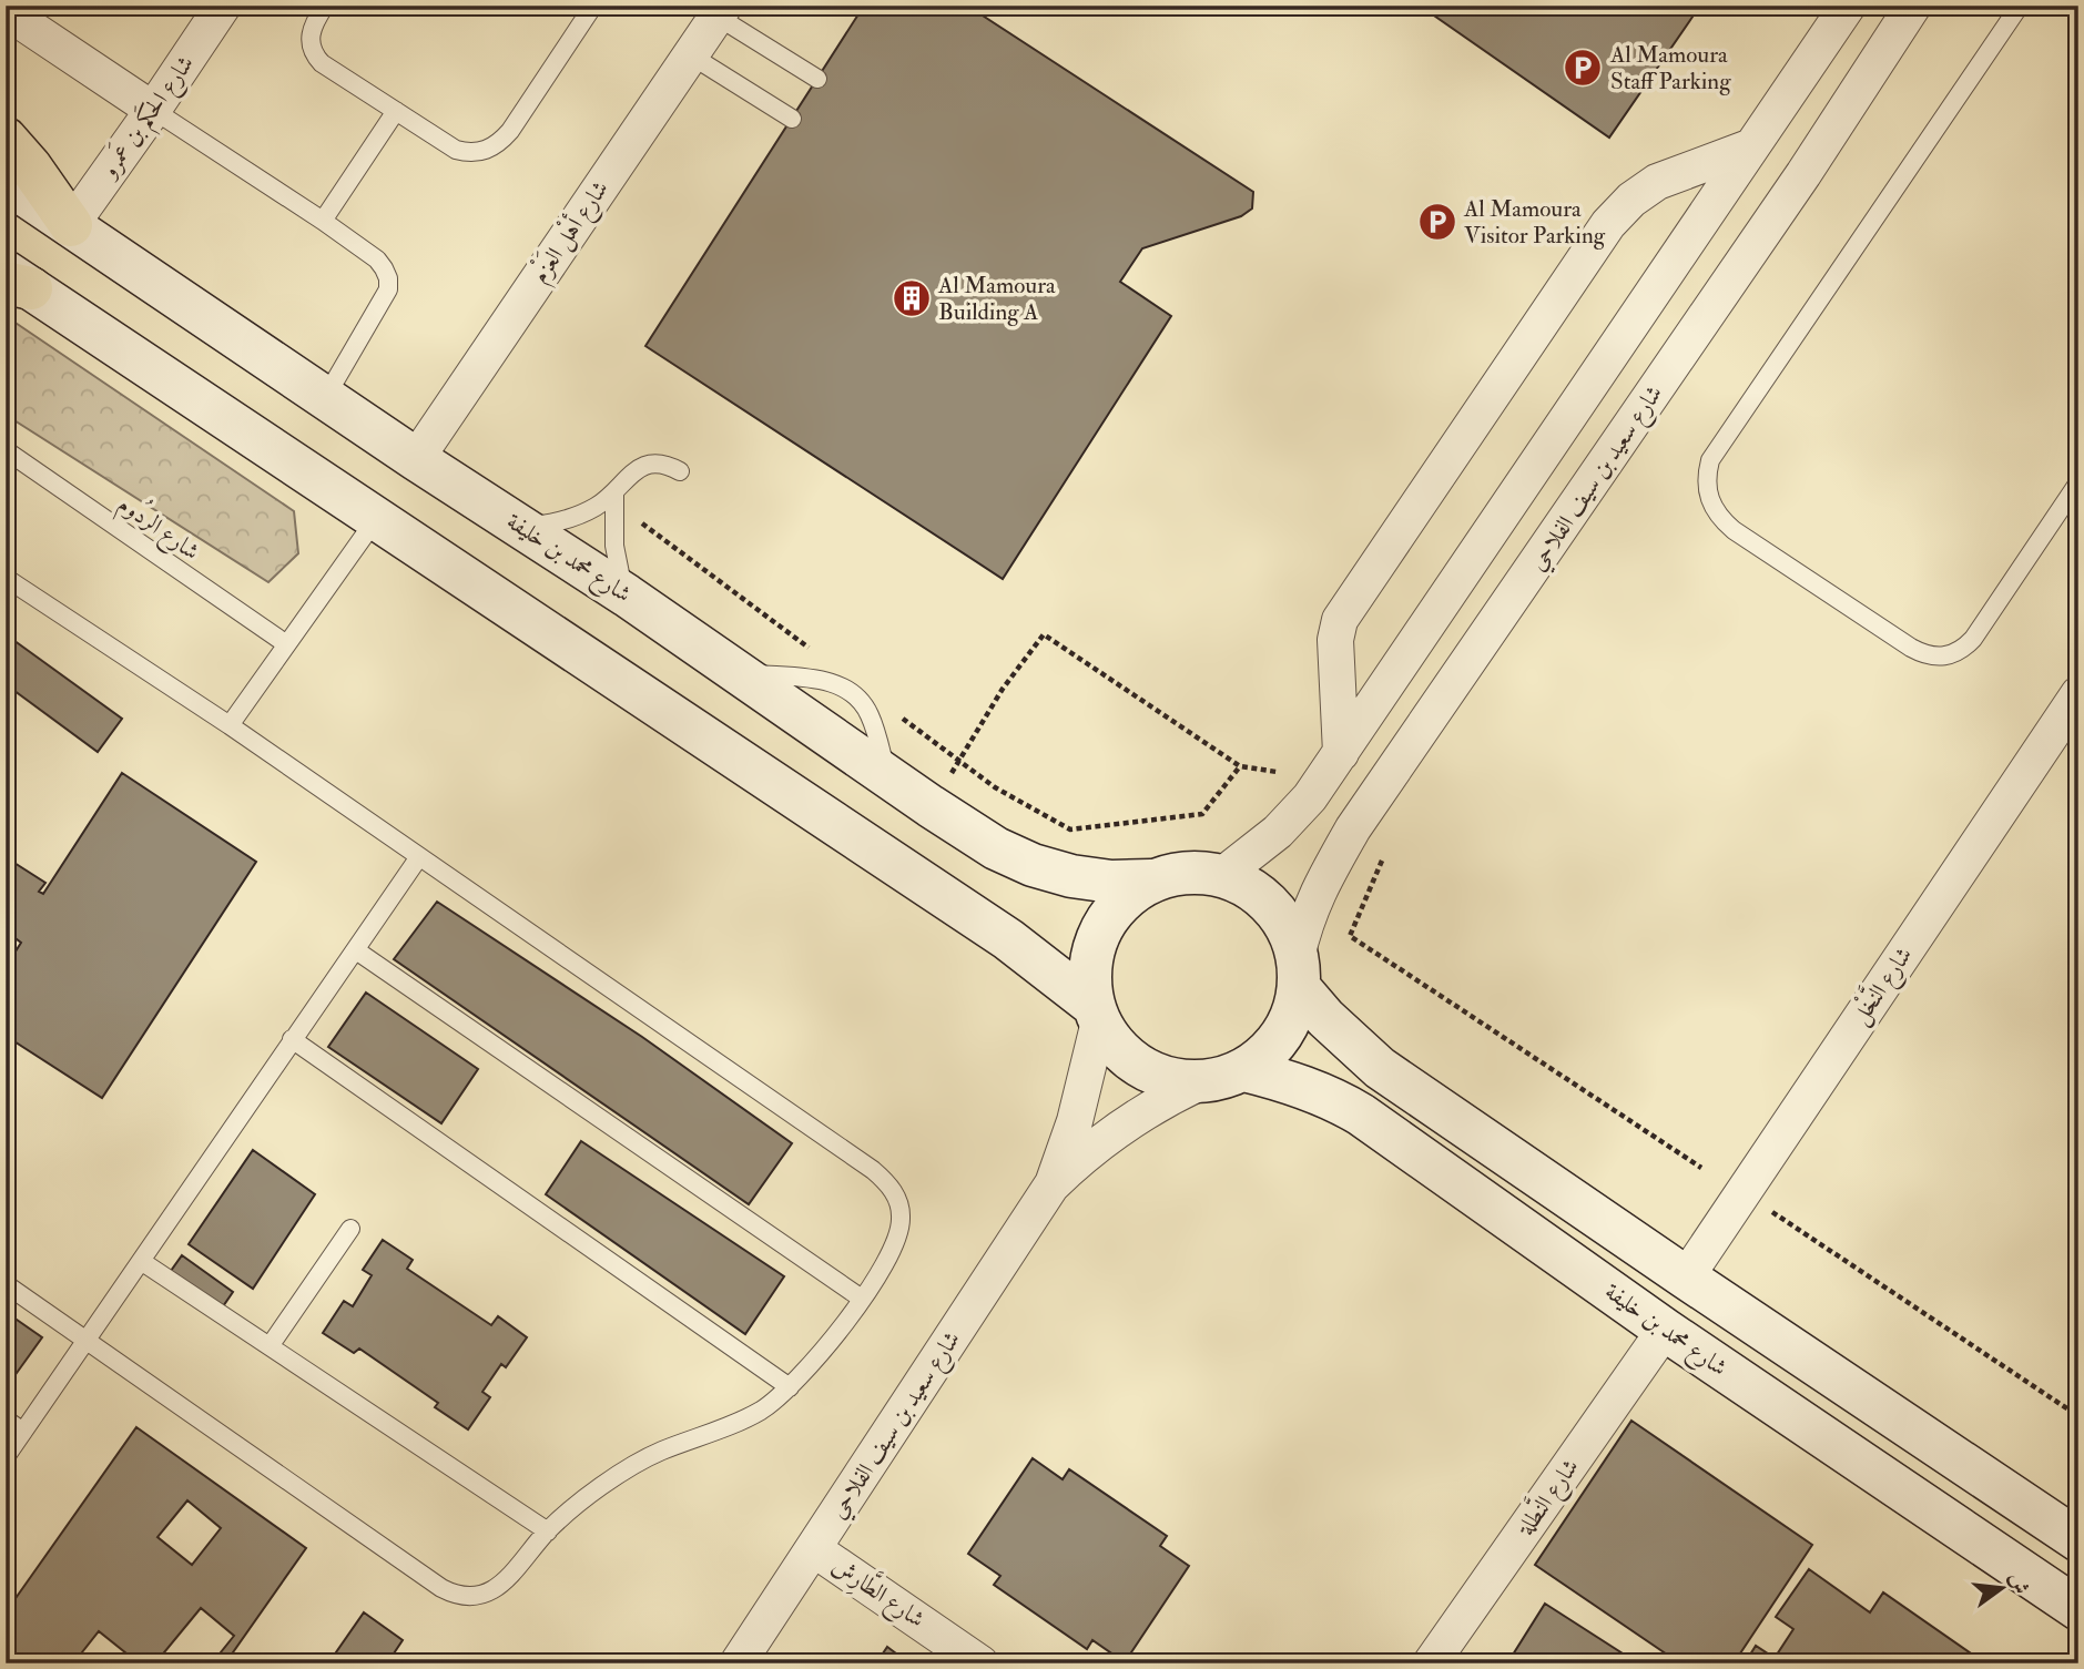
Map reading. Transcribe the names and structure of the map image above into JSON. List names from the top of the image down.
{
  "streets": {
    "main road": ["شارع محمد بن خليفة"],
    "street": [
      "شارع الحكَم بن عَمرو",
      "شارع أهْل العَزْم",
      "شارع سعيد بن سيف الفلاحي",
      "شارع النَّخْل",
      "شارع النَّطلة",
      "شارع الطَّارِش"
    ],
    "lane": ["شارع الردُوم"]
  },
  "crossings": [
    ["شارع الحكَم بن عَمرو", "شارع محمد بن خليفة"],
    ["شارع أهْل العَزْم", "شارع محمد بن خليفة"],
    ["شارع سعيد بن سيف الفلاحي", "شارع محمد بن خليفة"],
    ["شارع سعيد بن سيف الفلاحي", "شارع الطَّارِش"],
    ["شارع محمد بن خليفة", "شارع النَّطلة"]
  ],
  "places": {
    "parking": ["Al Mamoura Staff Parking", "Al Mamoura Visitor Parking"],
    "building": ["Al Mamoura Building A"]
  },
  "north": "right"
}
